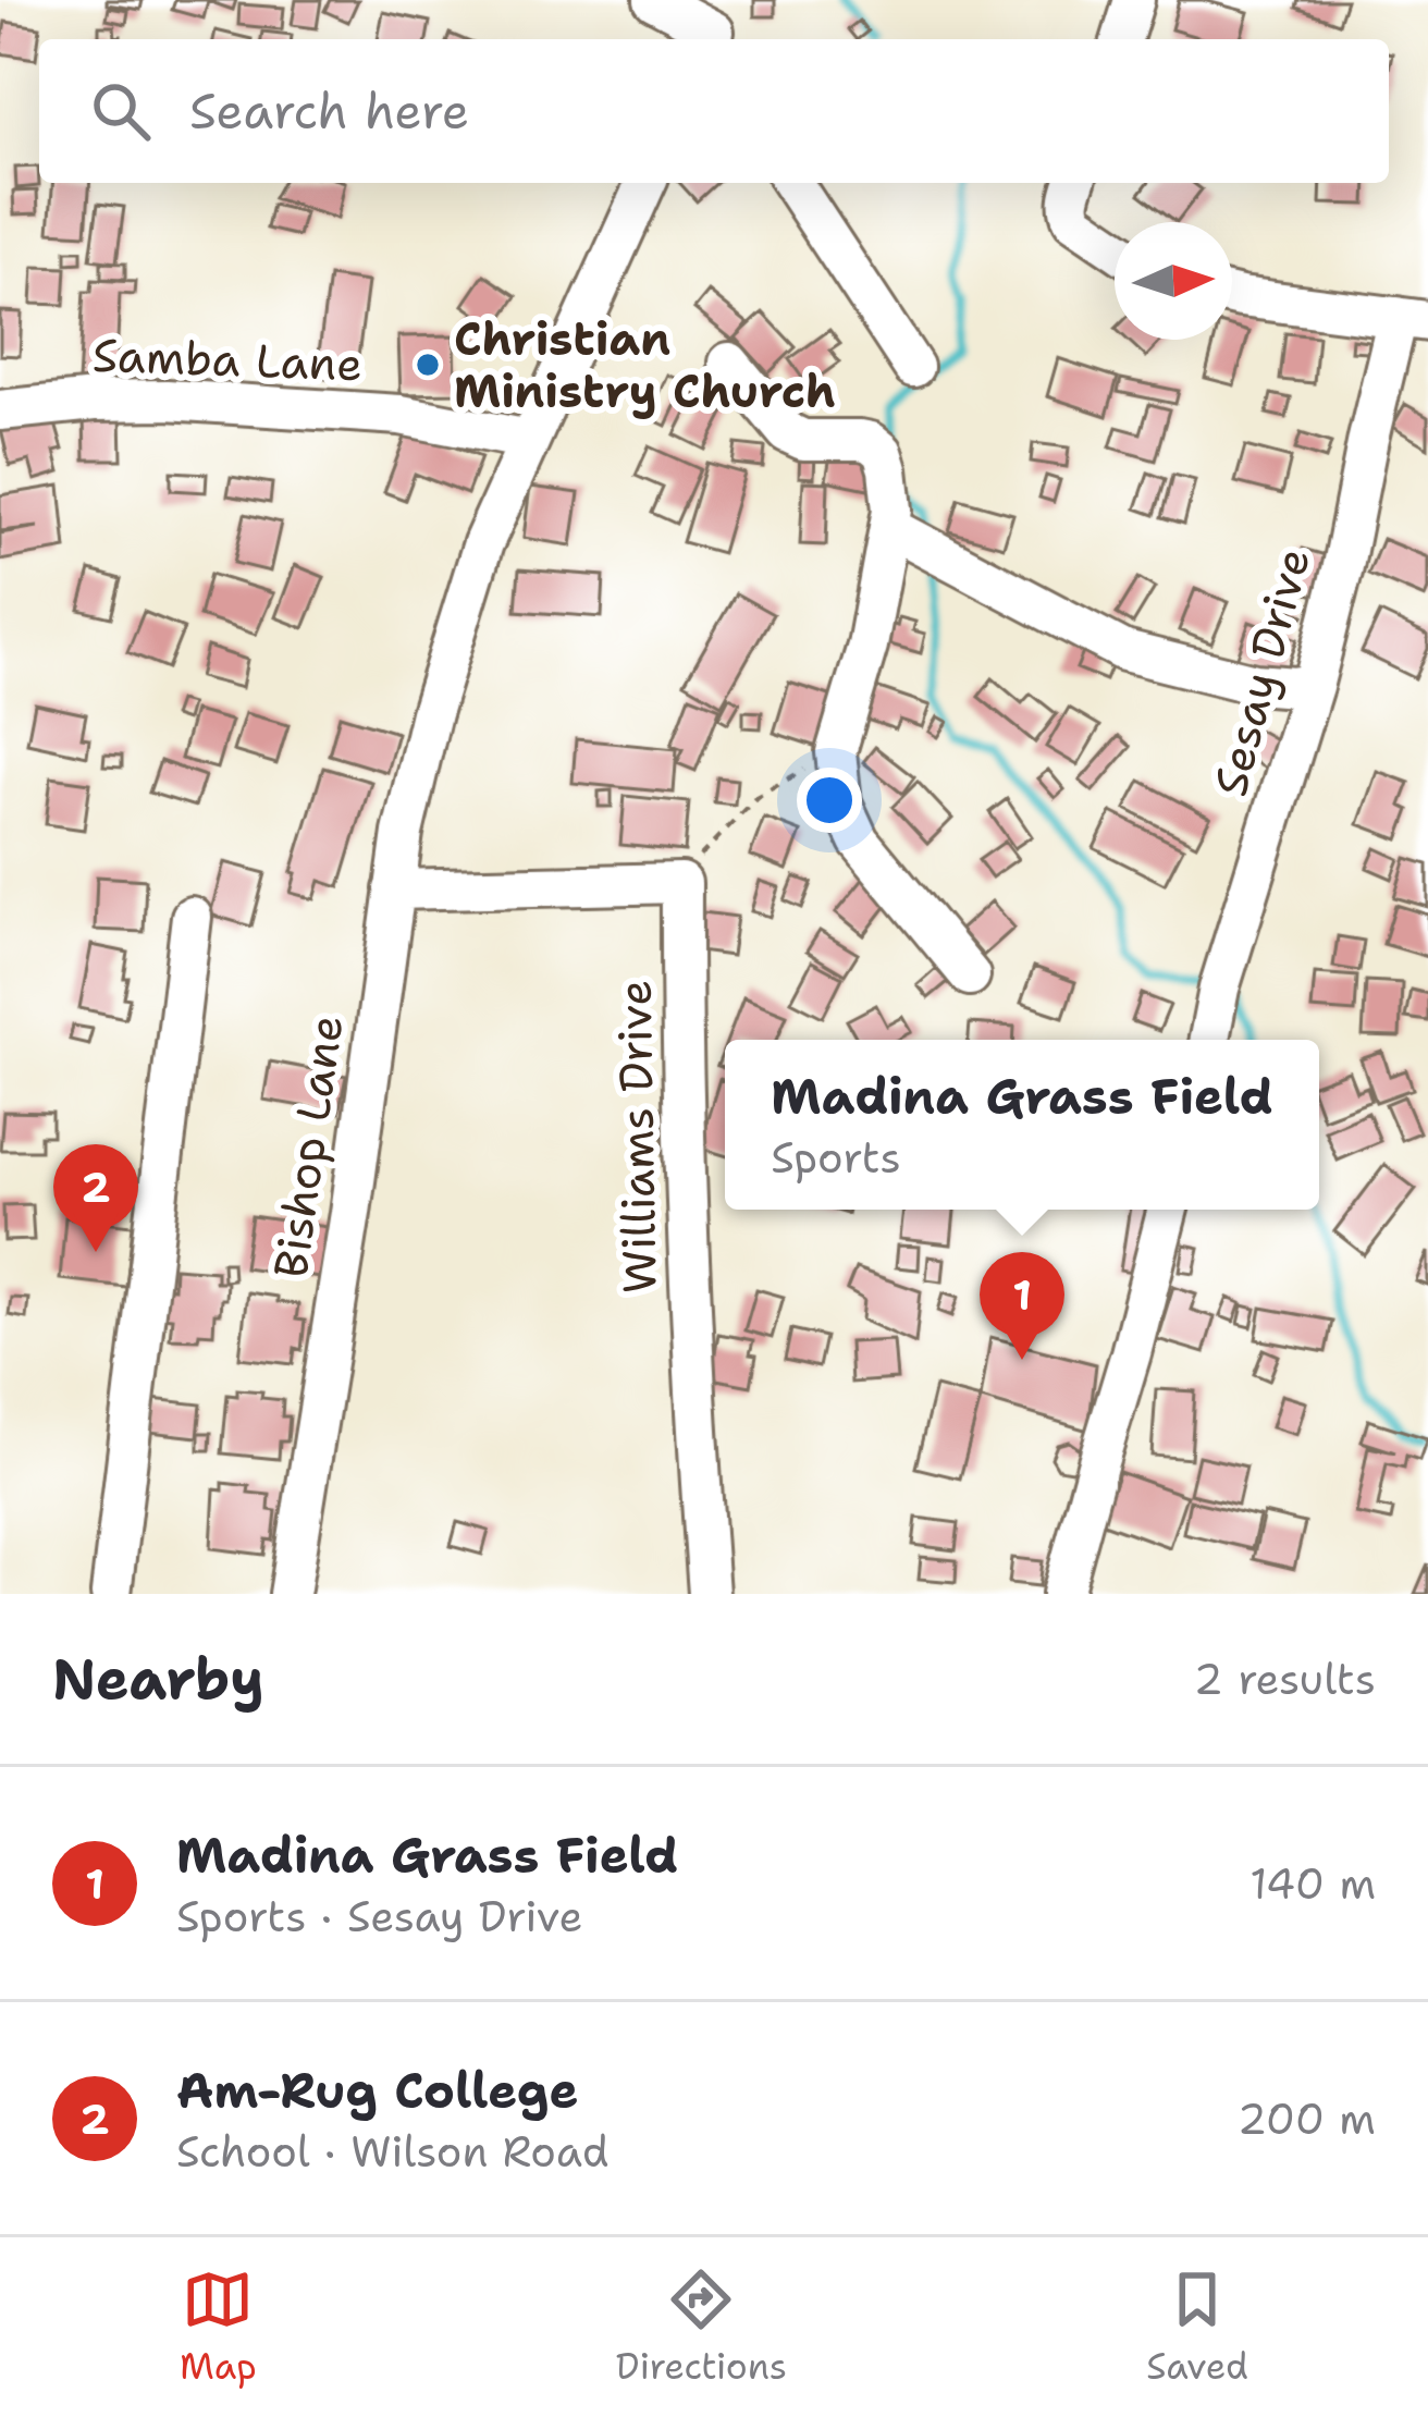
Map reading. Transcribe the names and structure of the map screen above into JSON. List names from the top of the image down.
{
  "streets": {
    "street": [
      "Samba Lane",
      "Sesay Drive",
      "Williams Drive",
      "Bishop Lane"
    ]
  },
  "crossings": [
    ["Samba Lane", "Bishop Lane"]
  ],
  "places": ["Christian Ministry Church"],
  "north": "right",
  "page": {
    "search": "Search here",
    "popup": ["Madina Grass Field", "Sports"],
    "pins": ["2", "1"],
    "heading": ["Nearby", "2 results"],
    "list": [
      {
        "mark": "1",
        "name": "Madina Grass Field",
        "note": "Sports · Sesay Drive",
        "value": "140 m"
      },
      {
        "mark": "2",
        "name": "Am-Rug College",
        "note": "School · Wilson Road",
        "value": "200 m"
      }
    ],
    "nav": ["Map", "Directions", "Saved"]
  }
}
